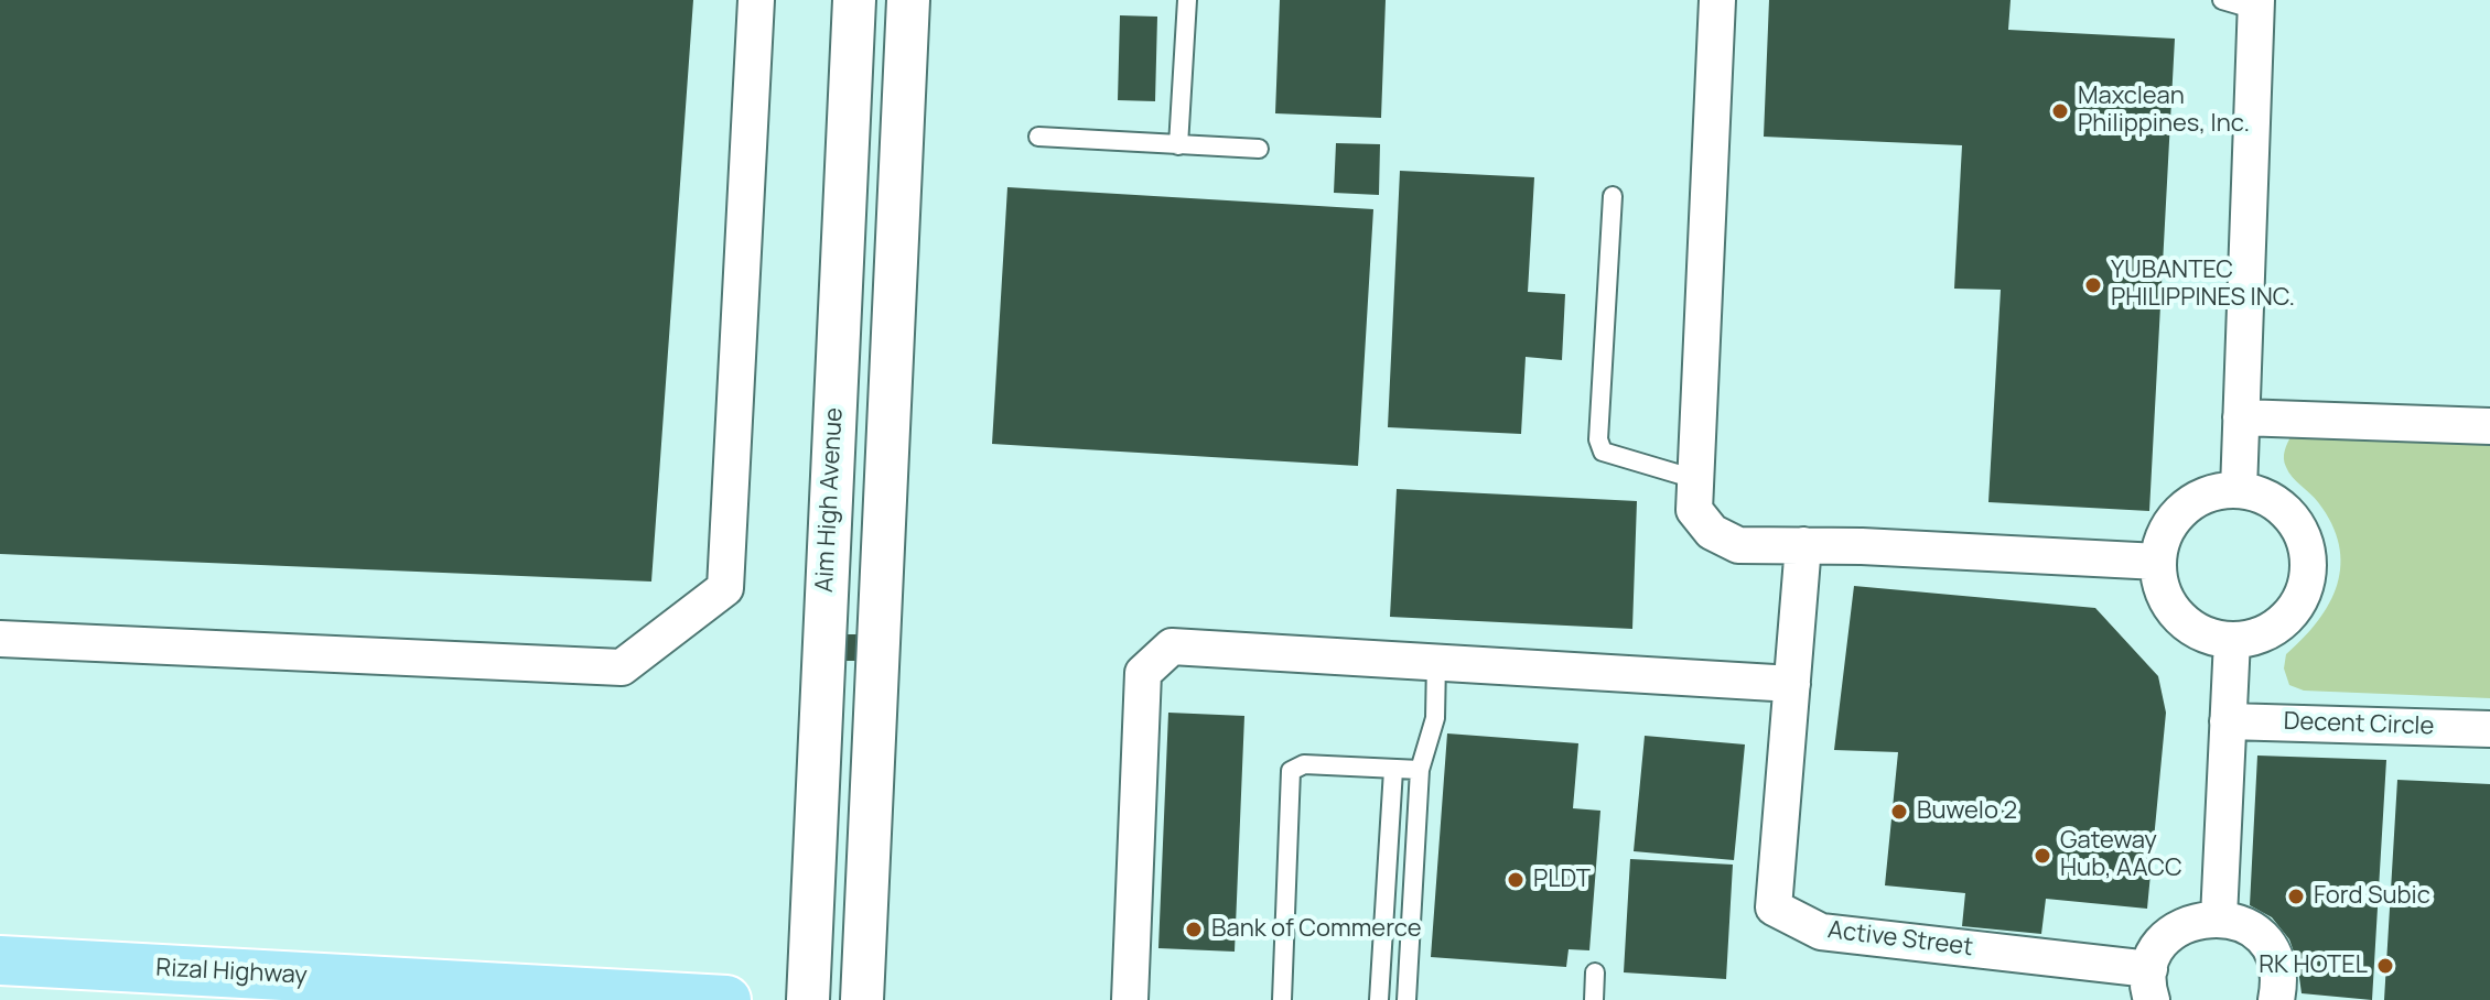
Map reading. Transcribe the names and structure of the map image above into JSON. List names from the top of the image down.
{
  "streets": {
    "main road": ["Rizal Highway"],
    "street": ["Aim High Avenue", "Decent Circle", "Active Street"]
  },
  "places": [
    "Maxclean Philippines, Inc.",
    "YUBANTEC PHILIPPINES INC.",
    "Buwelo 2",
    "Gateway Hub, AACC",
    "PLDT",
    "Ford Subic",
    "Bank of Commerce",
    "RK HOTEL"
  ]
}
